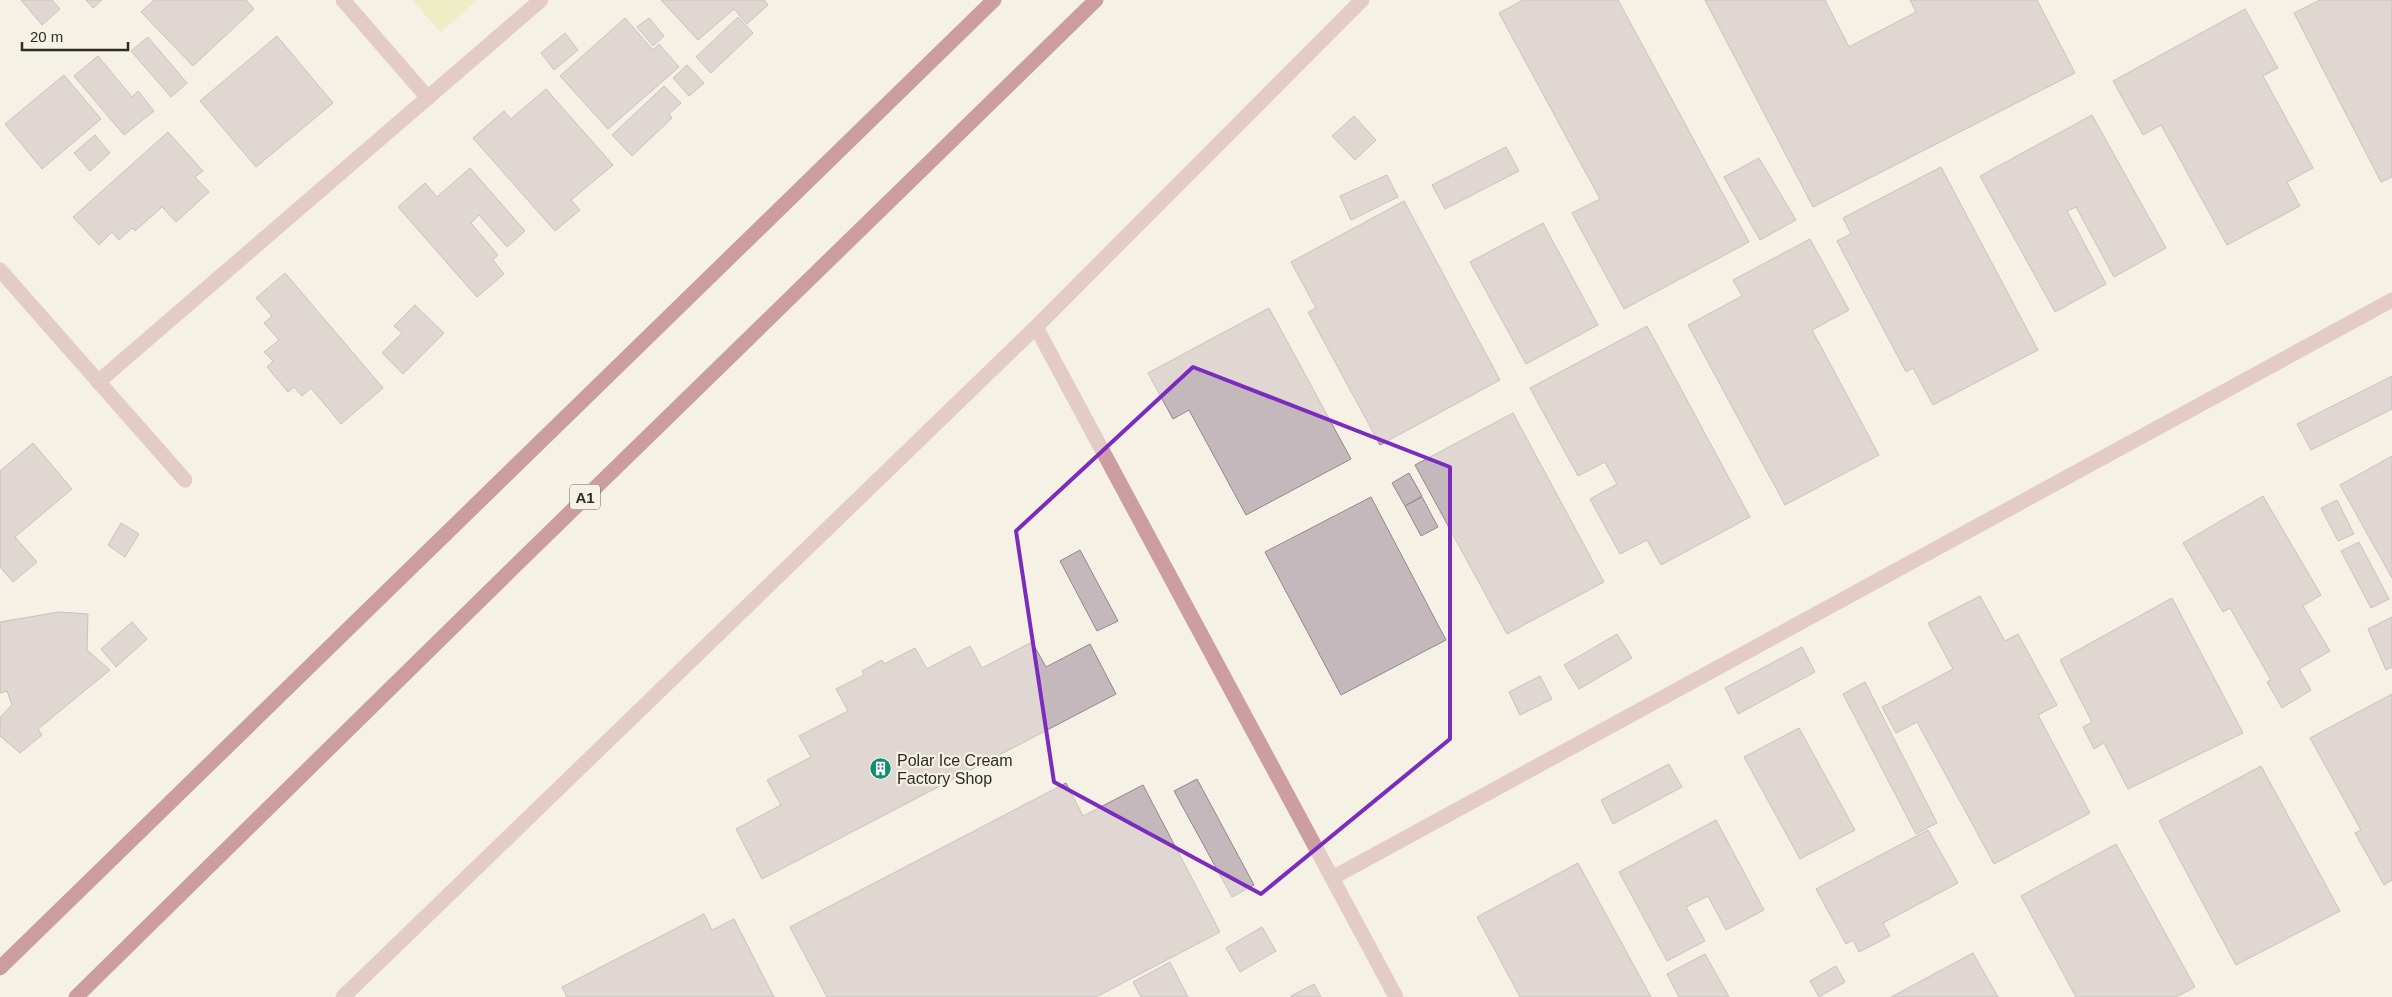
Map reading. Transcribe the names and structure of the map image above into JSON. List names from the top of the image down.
{
  "streets": {
    "highway": ["A1"]
  },
  "places": {
    "building": ["Polar Ice Cream Factory Shop"]
  },
  "scale_bar": "20 m"
}
